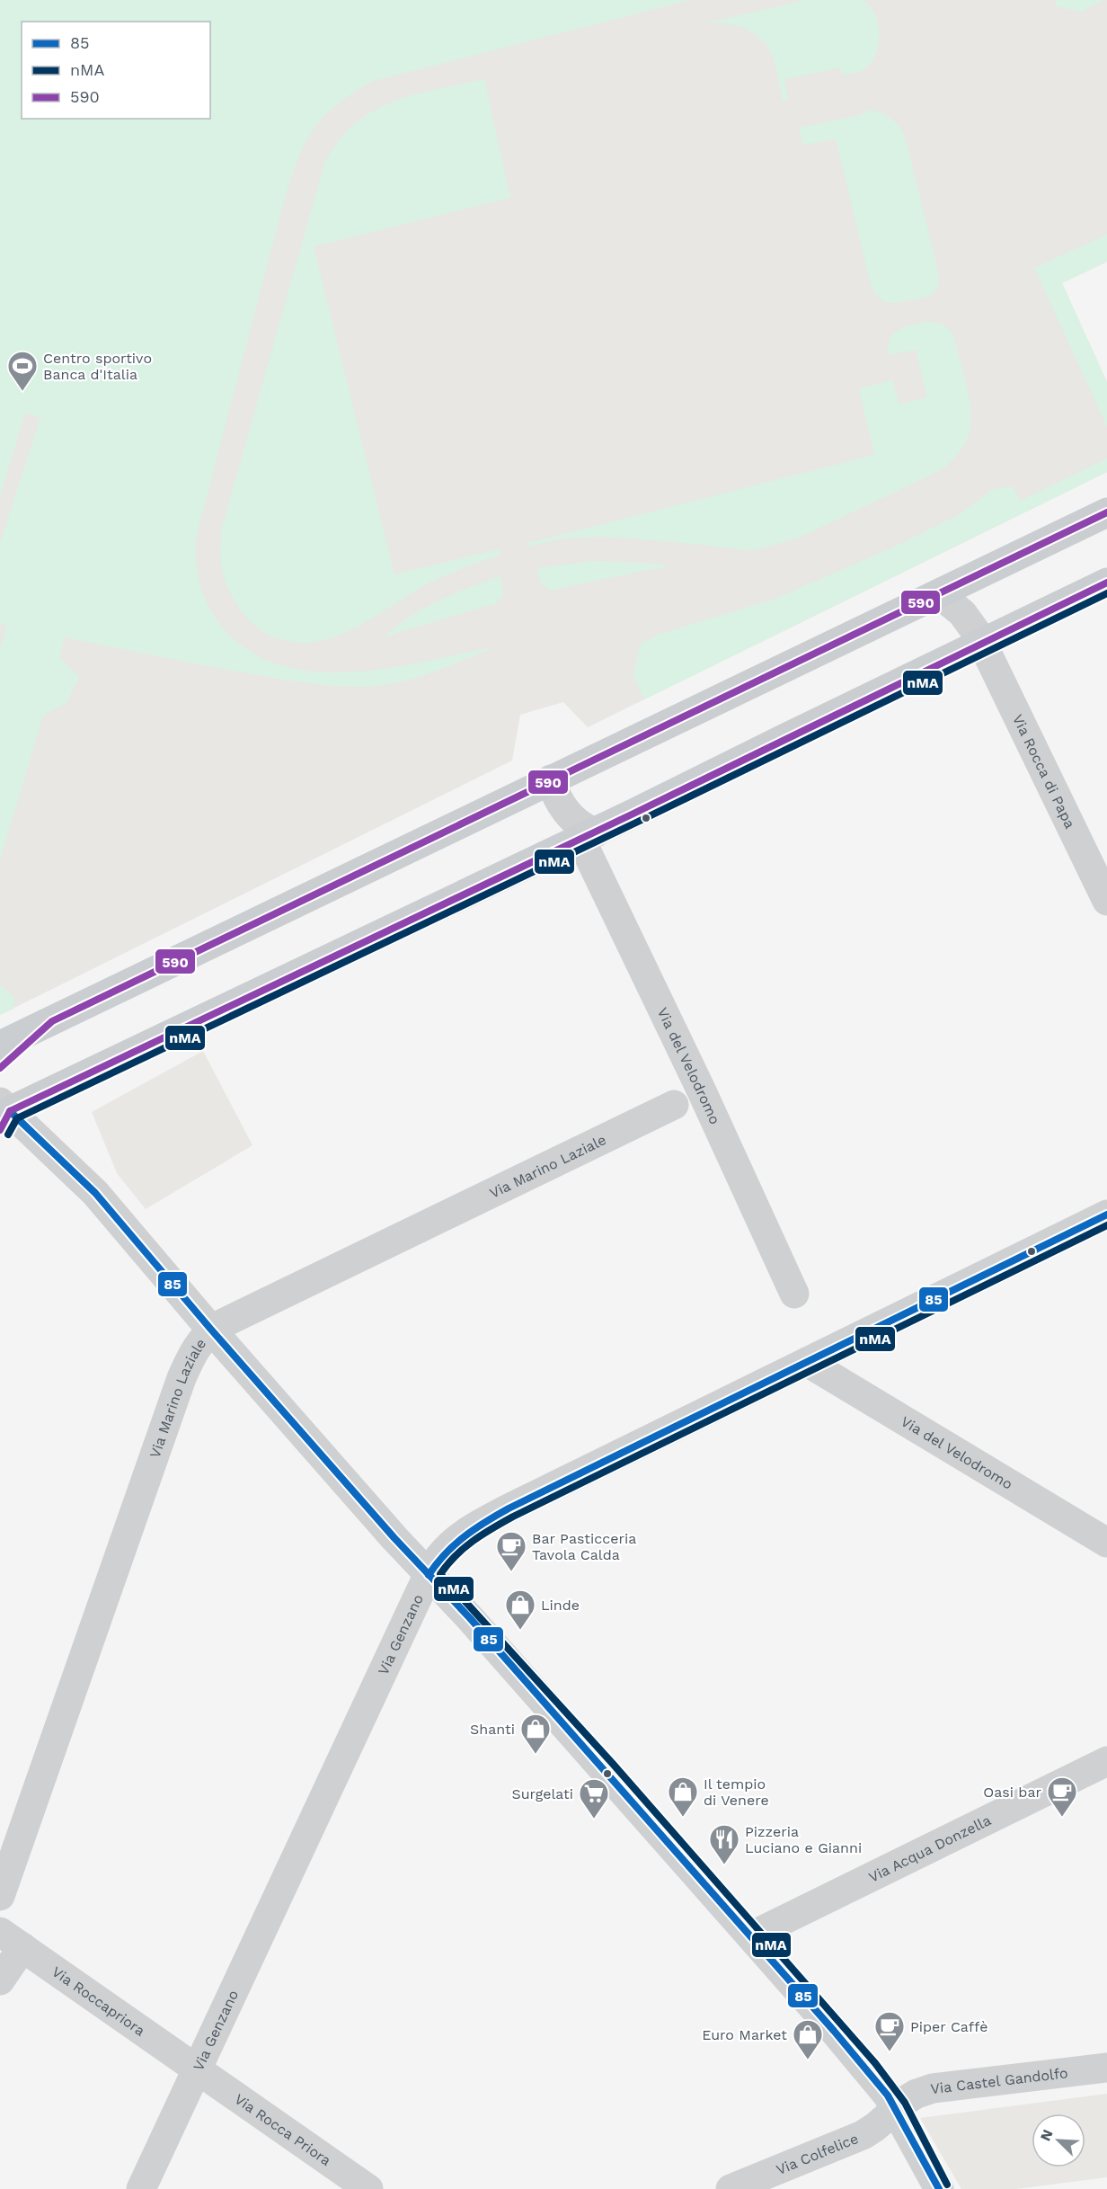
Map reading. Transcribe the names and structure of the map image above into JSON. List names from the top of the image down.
{
  "streets": {
    "street": [
      "Via Rocca di Papa",
      "Via del Velodromo",
      "Via Marino Laziale",
      "Via Genzano",
      "Via Acqua Donzella",
      "Via Roccapriora",
      "Via Castel Gandolfo",
      "Via Rocca Priora",
      "Via Colfelice"
    ]
  },
  "crossings": [
    ["Via del Velodromo", "Via Genzano"],
    ["Via Genzano", "Via Roccapriora"],
    ["Via Genzano", "Via Rocca Priora"],
    ["Via Roccapriora", "Via Rocca Priora"],
    ["Via Castel Gandolfo", "Via Colfelice"]
  ],
  "places": {
    "sports": ["Centro sportivo Banca d'Italia"],
    "cafe": ["Bar Pasticceria Tavola Calda", "Oasi bar", "Piper Caffè"],
    "shop": [
      "Linde",
      "Shanti",
      "Il tempio di Venere",
      "Euro Market"
    ],
    "supermarket": ["Surgelati"],
    "restaurant": ["Pizzeria Luciano e Gianni"]
  },
  "lines": ["transit line 590", "transit line nMA", "transit line 85"],
  "legend": ["85", "nMA", "590"],
  "north": "top left"
}
